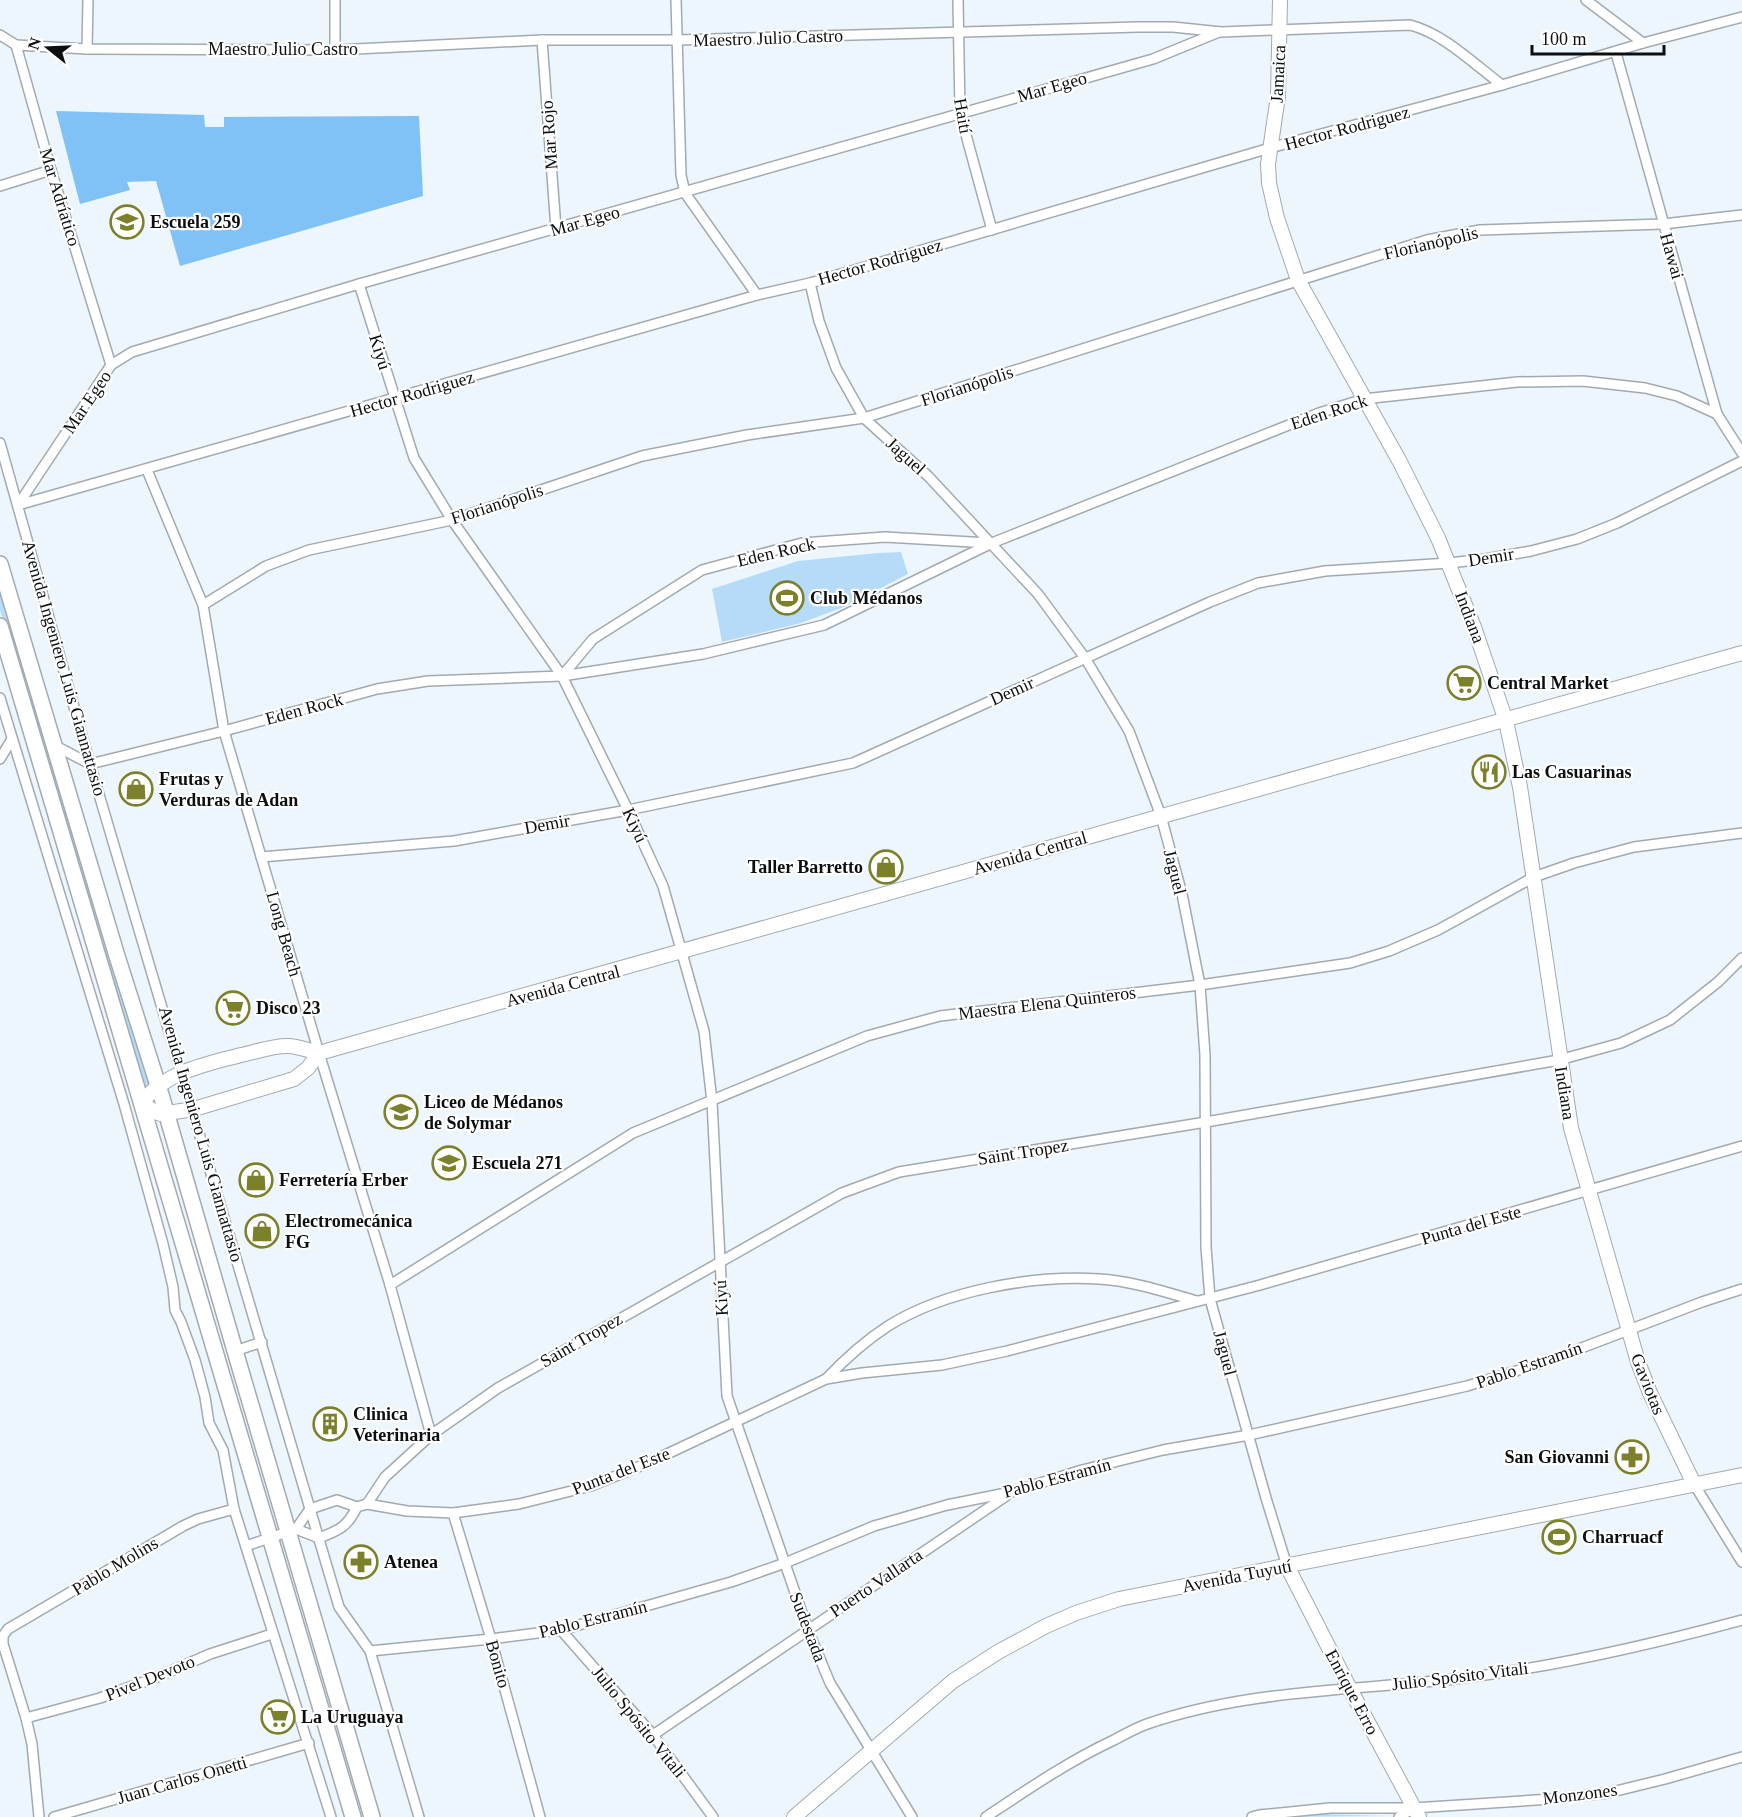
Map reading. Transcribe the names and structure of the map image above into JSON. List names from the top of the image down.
{
  "streets": {
    "main road": ["Avenida Ingeniero Luis Giannattasio"],
    "street": [
      "Maestro Julio Castro",
      "Jamaica",
      "Mar Egeo",
      "Haití",
      "Hector Rodriguez",
      "Mar Rojo",
      "Mar Adríatico",
      "Florianópolis",
      "Hawai",
      "Kiyú",
      "Eden Rock",
      "Jaguel",
      "Demir",
      "Indiana",
      "Avenida Central",
      "Long Beach",
      "Maestra Elena Quinteros",
      "Saint Tropez",
      "Punta del Este",
      "Pablo Estramín",
      "Gaviotas",
      "Pablo Molins",
      "Avenida Tuyutí",
      "Puerto Vallarta",
      "Sudestada",
      "Bonito",
      "Julio Spósito Vitali",
      "Pivel Devoto",
      "Enrique Erro",
      "Juan Carlos Onetti",
      "Monzones"
    ]
  },
  "crossings": [
    ["Maestro Julio Castro", "Jamaica"],
    ["Maestro Julio Castro", "Mar Egeo"],
    ["Maestro Julio Castro", "Haití"],
    ["Maestro Julio Castro", "Hector Rodriguez"],
    ["Maestro Julio Castro", "Mar Rojo"],
    ["Maestro Julio Castro", "Mar Adríatico"],
    ["Jamaica", "Hector Rodriguez"],
    ["Jamaica", "Indiana"],
    ["Mar Egeo", "Haití"],
    ["Mar Egeo", "Hector Rodriguez"],
    ["Mar Egeo", "Mar Rojo"],
    ["Mar Egeo", "Mar Adríatico"],
    ["Mar Egeo", "Kiyú"],
    ["Mar Egeo", "Avenida Ingeniero Luis Giannattasio"],
    ["Haití", "Hector Rodriguez"],
    ["Hector Rodriguez", "Hawai"],
    ["Hector Rodriguez", "Kiyú"],
    ["Hector Rodriguez", "Jaguel"],
    ["Hector Rodriguez", "Indiana"],
    ["Hector Rodriguez", "Avenida Ingeniero Luis Giannattasio"],
    ["Hector Rodriguez", "Long Beach"],
    ["Florianópolis", "Hawai"],
    ["Florianópolis", "Kiyú"],
    ["Florianópolis", "Jaguel"],
    ["Florianópolis", "Indiana"],
    ["Florianópolis", "Long Beach"],
    ["Hawai", "Eden Rock"],
    ["Kiyú", "Eden Rock"],
    ["Kiyú", "Demir"],
    ["Kiyú", "Avenida Central"],
    ["Kiyú", "Maestra Elena Quinteros"],
    ["Kiyú", "Saint Tropez"],
    ["Kiyú", "Punta del Este"],
    ["Kiyú", "Sudestada"],
    ["Eden Rock", "Jaguel"],
    ["Eden Rock", "Indiana"],
    ["Eden Rock", "Avenida Ingeniero Luis Giannattasio"],
    ["Eden Rock", "Long Beach"],
    ["Jaguel", "Demir"],
    ["Jaguel", "Avenida Central"],
    ["Jaguel", "Maestra Elena Quinteros"],
    ["Jaguel", "Saint Tropez"],
    ["Jaguel", "Punta del Este"],
    ["Jaguel", "Pablo Estramín"],
    ["Jaguel", "Avenida Tuyutí"],
    ["Jaguel", "Enrique Erro"],
    ["Demir", "Indiana"],
    ["Demir", "Long Beach"],
    ["Indiana", "Avenida Central"],
    ["Indiana", "Maestra Elena Quinteros"],
    ["Indiana", "Saint Tropez"],
    ["Indiana", "Punta del Este"],
    ["Indiana", "Gaviotas"],
    ["Avenida Ingeniero Luis Giannattasio", "Avenida Central"],
    ["Avenida Ingeniero Luis Giannattasio", "Pablo Estramín"],
    ["Avenida Central", "Long Beach"],
    ["Long Beach", "Maestra Elena Quinteros"],
    ["Long Beach", "Saint Tropez"],
    ["Saint Tropez", "Punta del Este"],
    ["Punta del Este", "Gaviotas"],
    ["Punta del Este", "Sudestada"],
    ["Punta del Este", "Bonito"],
    ["Pablo Estramín", "Gaviotas"],
    ["Pablo Estramín", "Puerto Vallarta"],
    ["Pablo Estramín", "Sudestada"],
    ["Pablo Estramín", "Bonito"],
    ["Pablo Estramín", "Julio Spósito Vitali"],
    ["Gaviotas", "Avenida Tuyutí"],
    ["Pablo Molins", "Pivel Devoto"],
    ["Avenida Tuyutí", "Sudestada"],
    ["Avenida Tuyutí", "Enrique Erro"],
    ["Puerto Vallarta", "Sudestada"],
    ["Puerto Vallarta", "Julio Spósito Vitali"],
    ["Julio Spósito Vitali", "Enrique Erro"],
    ["Enrique Erro", "Monzones"]
  ],
  "places": {
    "school or university": ["Escuela 259", "Liceo de Médanos de Solymar", "Escuela 271"],
    "sports": ["Club Médanos", "Charruacf"],
    "supermarket": ["Central Market", "Disco 23", "La Uruguaya"],
    "restaurant": ["Las Casuarinas"],
    "shop": [
      "Frutas y Verduras de Adan",
      "Taller Barretto",
      "Ferretería Erber",
      "Electromecánica FG"
    ],
    "building": ["Clinica Veterinaria"],
    "pharmacy": ["San Giovanni", "Atenea"]
  },
  "scale_bar": "100 m",
  "north": "left"
}
